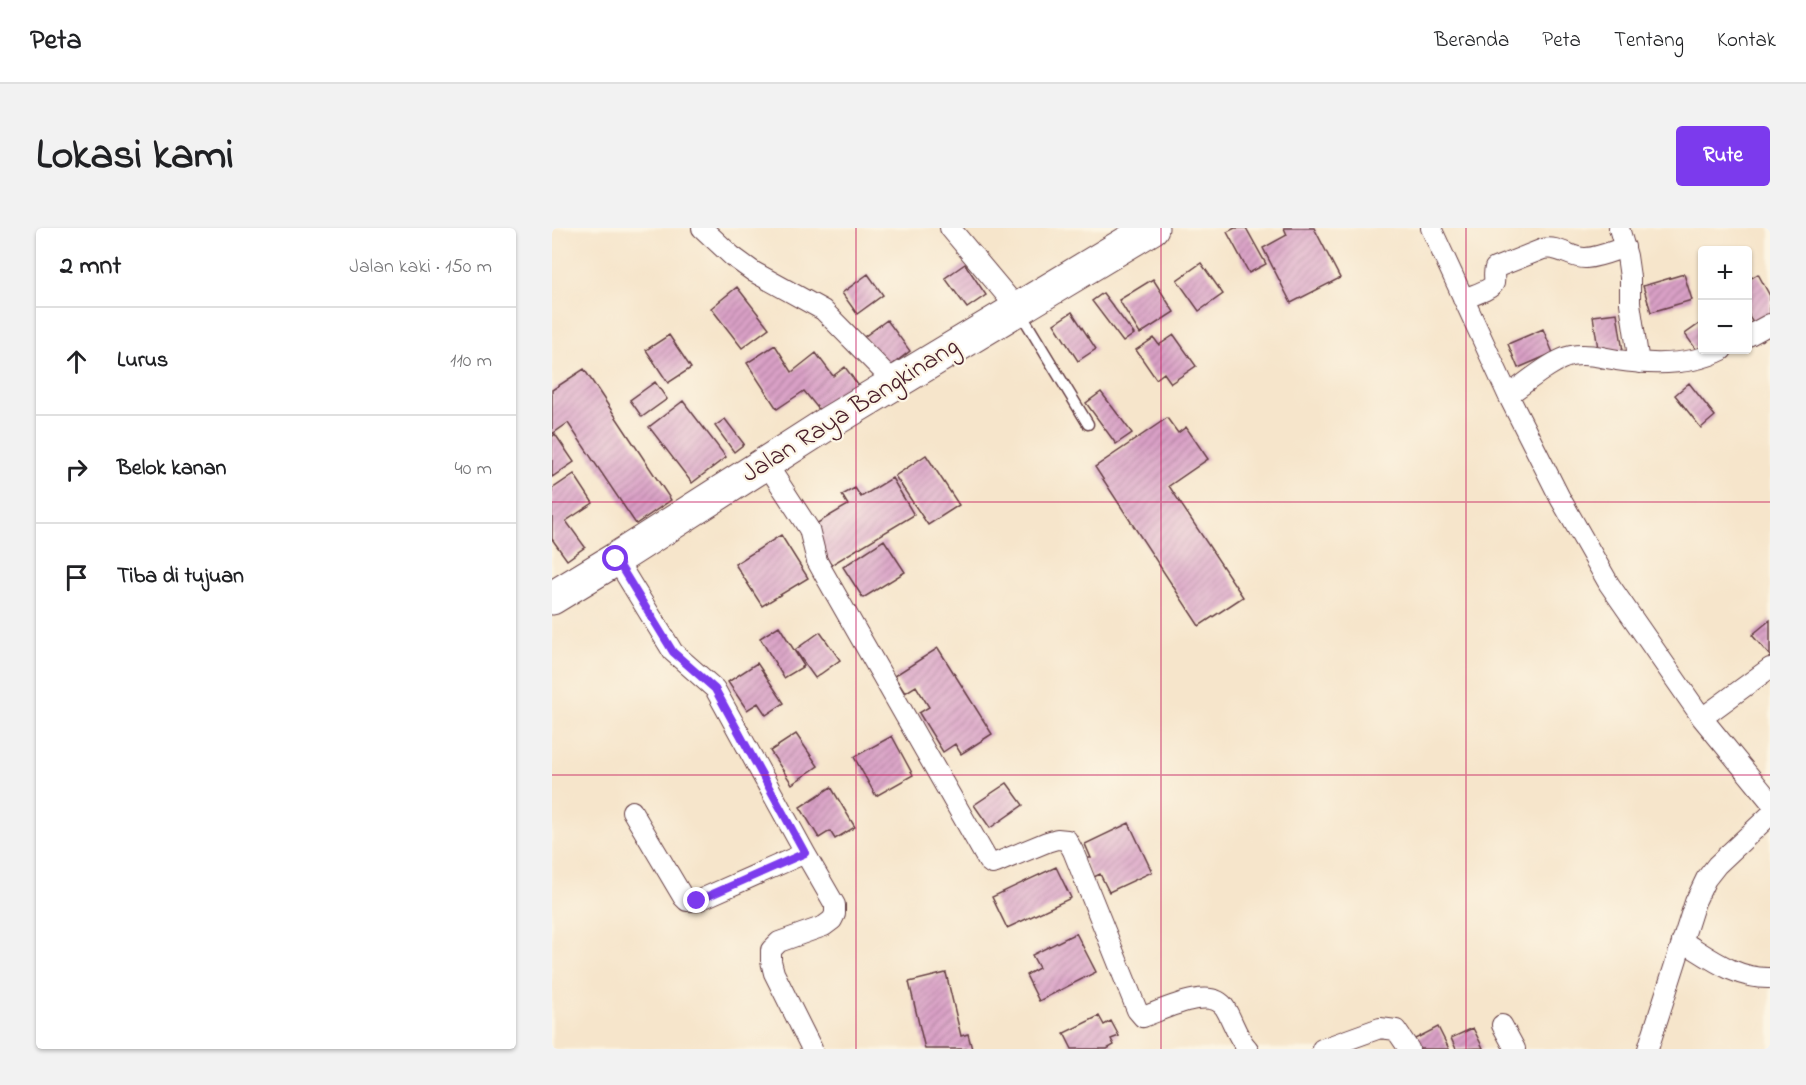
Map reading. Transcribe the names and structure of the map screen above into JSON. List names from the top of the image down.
{
  "streets": {
    "highway": ["Jalan Raya Bangkinang"]
  },
  "page": {
    "header": "Peta",
    "nav": [
      "Beranda",
      "Peta",
      "Tentang",
      "Kontak"
    ],
    "title": "Lokasi kami",
    "buttons": "Rute",
    "heading": ["2 mnt", "Jalan kaki · 150 m"],
    "map_buttons": ["+", "−"],
    "list": [
      ["Lurus", "110 m"],
      ["Belok kanan", "40 m"],
      "Tiba di tujuan"
    ]
  }
}
